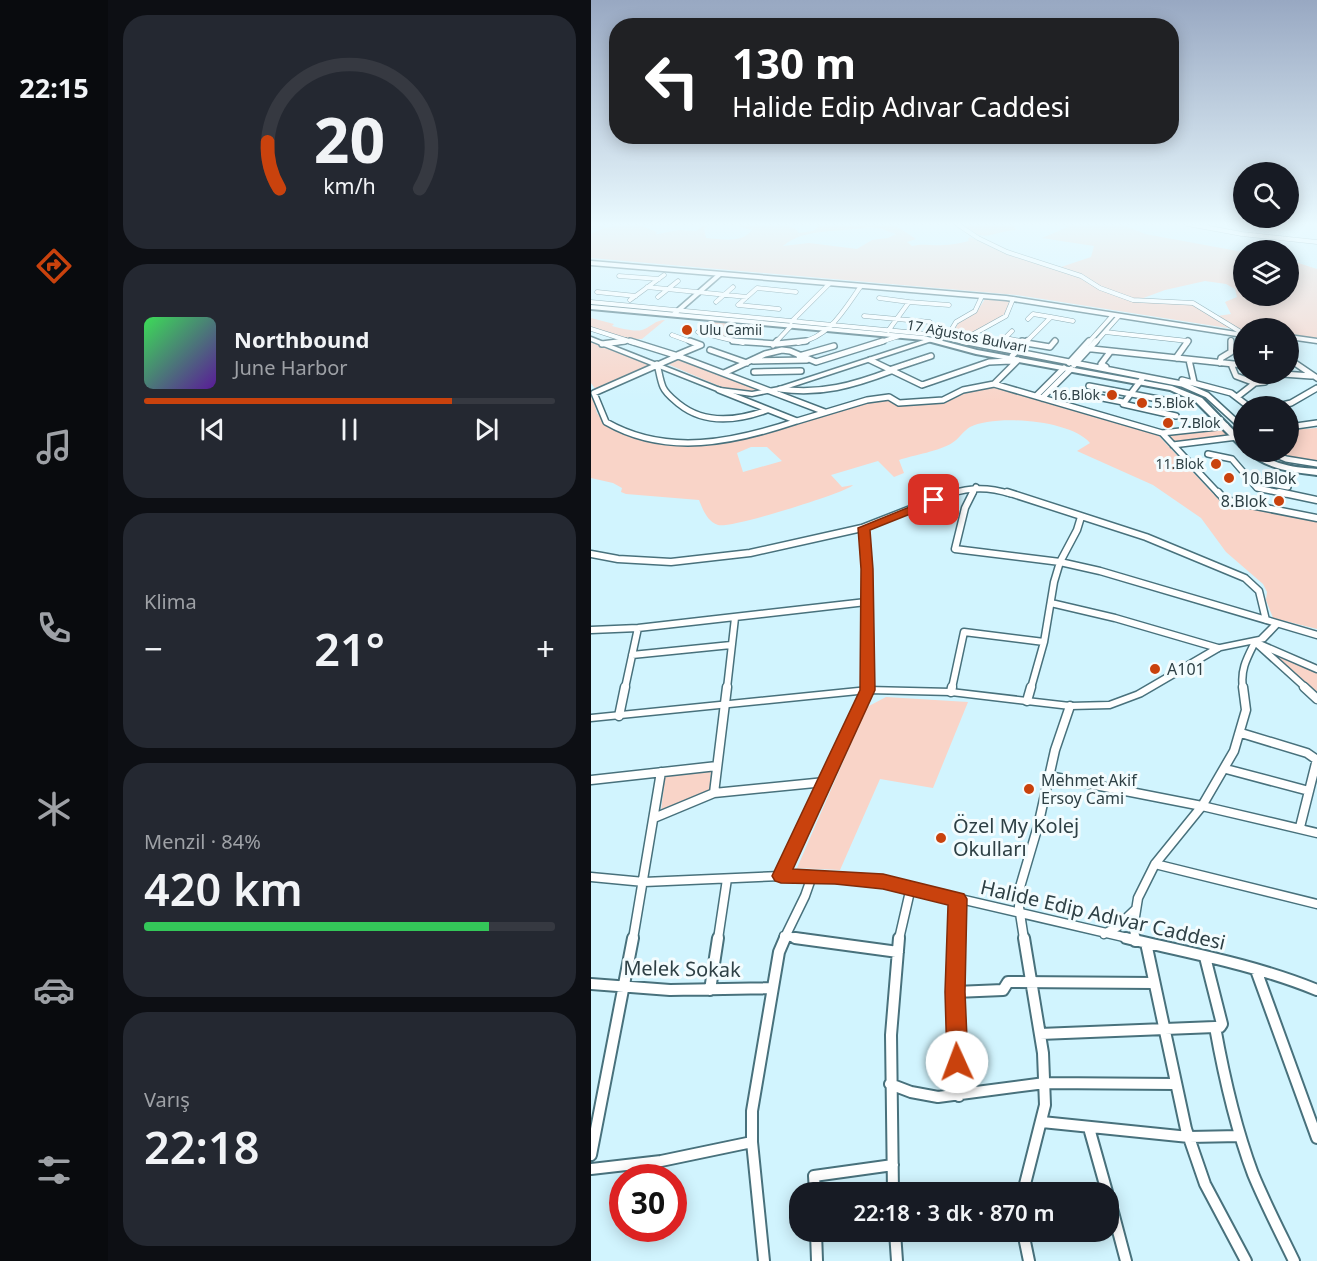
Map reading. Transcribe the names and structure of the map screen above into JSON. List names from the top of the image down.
{
  "streets": {
    "main road": ["17 Ağustos Bulvarı"],
    "street": ["Halide Edip Adıvar Caddesi", "Melek Sokak"]
  },
  "places": [
    "Ulu Camii",
    "16.Blok",
    "5.Blok",
    "7.Blok",
    "11.Blok",
    "10.Blok",
    "8.Blok",
    "A101",
    "Mehmet Akif Ersoy Cami",
    "Özel My Kolej Okulları"
  ],
  "page": {
    "tabs": "22:15",
    "turn": ["130 m", "Halide Edip Adıvar Caddesi"],
    "map_buttons": ["+", "−"],
    "song": ["Northbound", "June Harbor"],
    "tile": [
      "Klima",
      ["Menzil · 84%", "420 km"],
      ["Varış", "22:18"]
    ],
    "heat": ["−", "21°", "+"],
    "limit": "30",
    "trip": "22:18 · 3 dk · 870 m",
    "gauge": ["20", "km/h"]
  }
}
